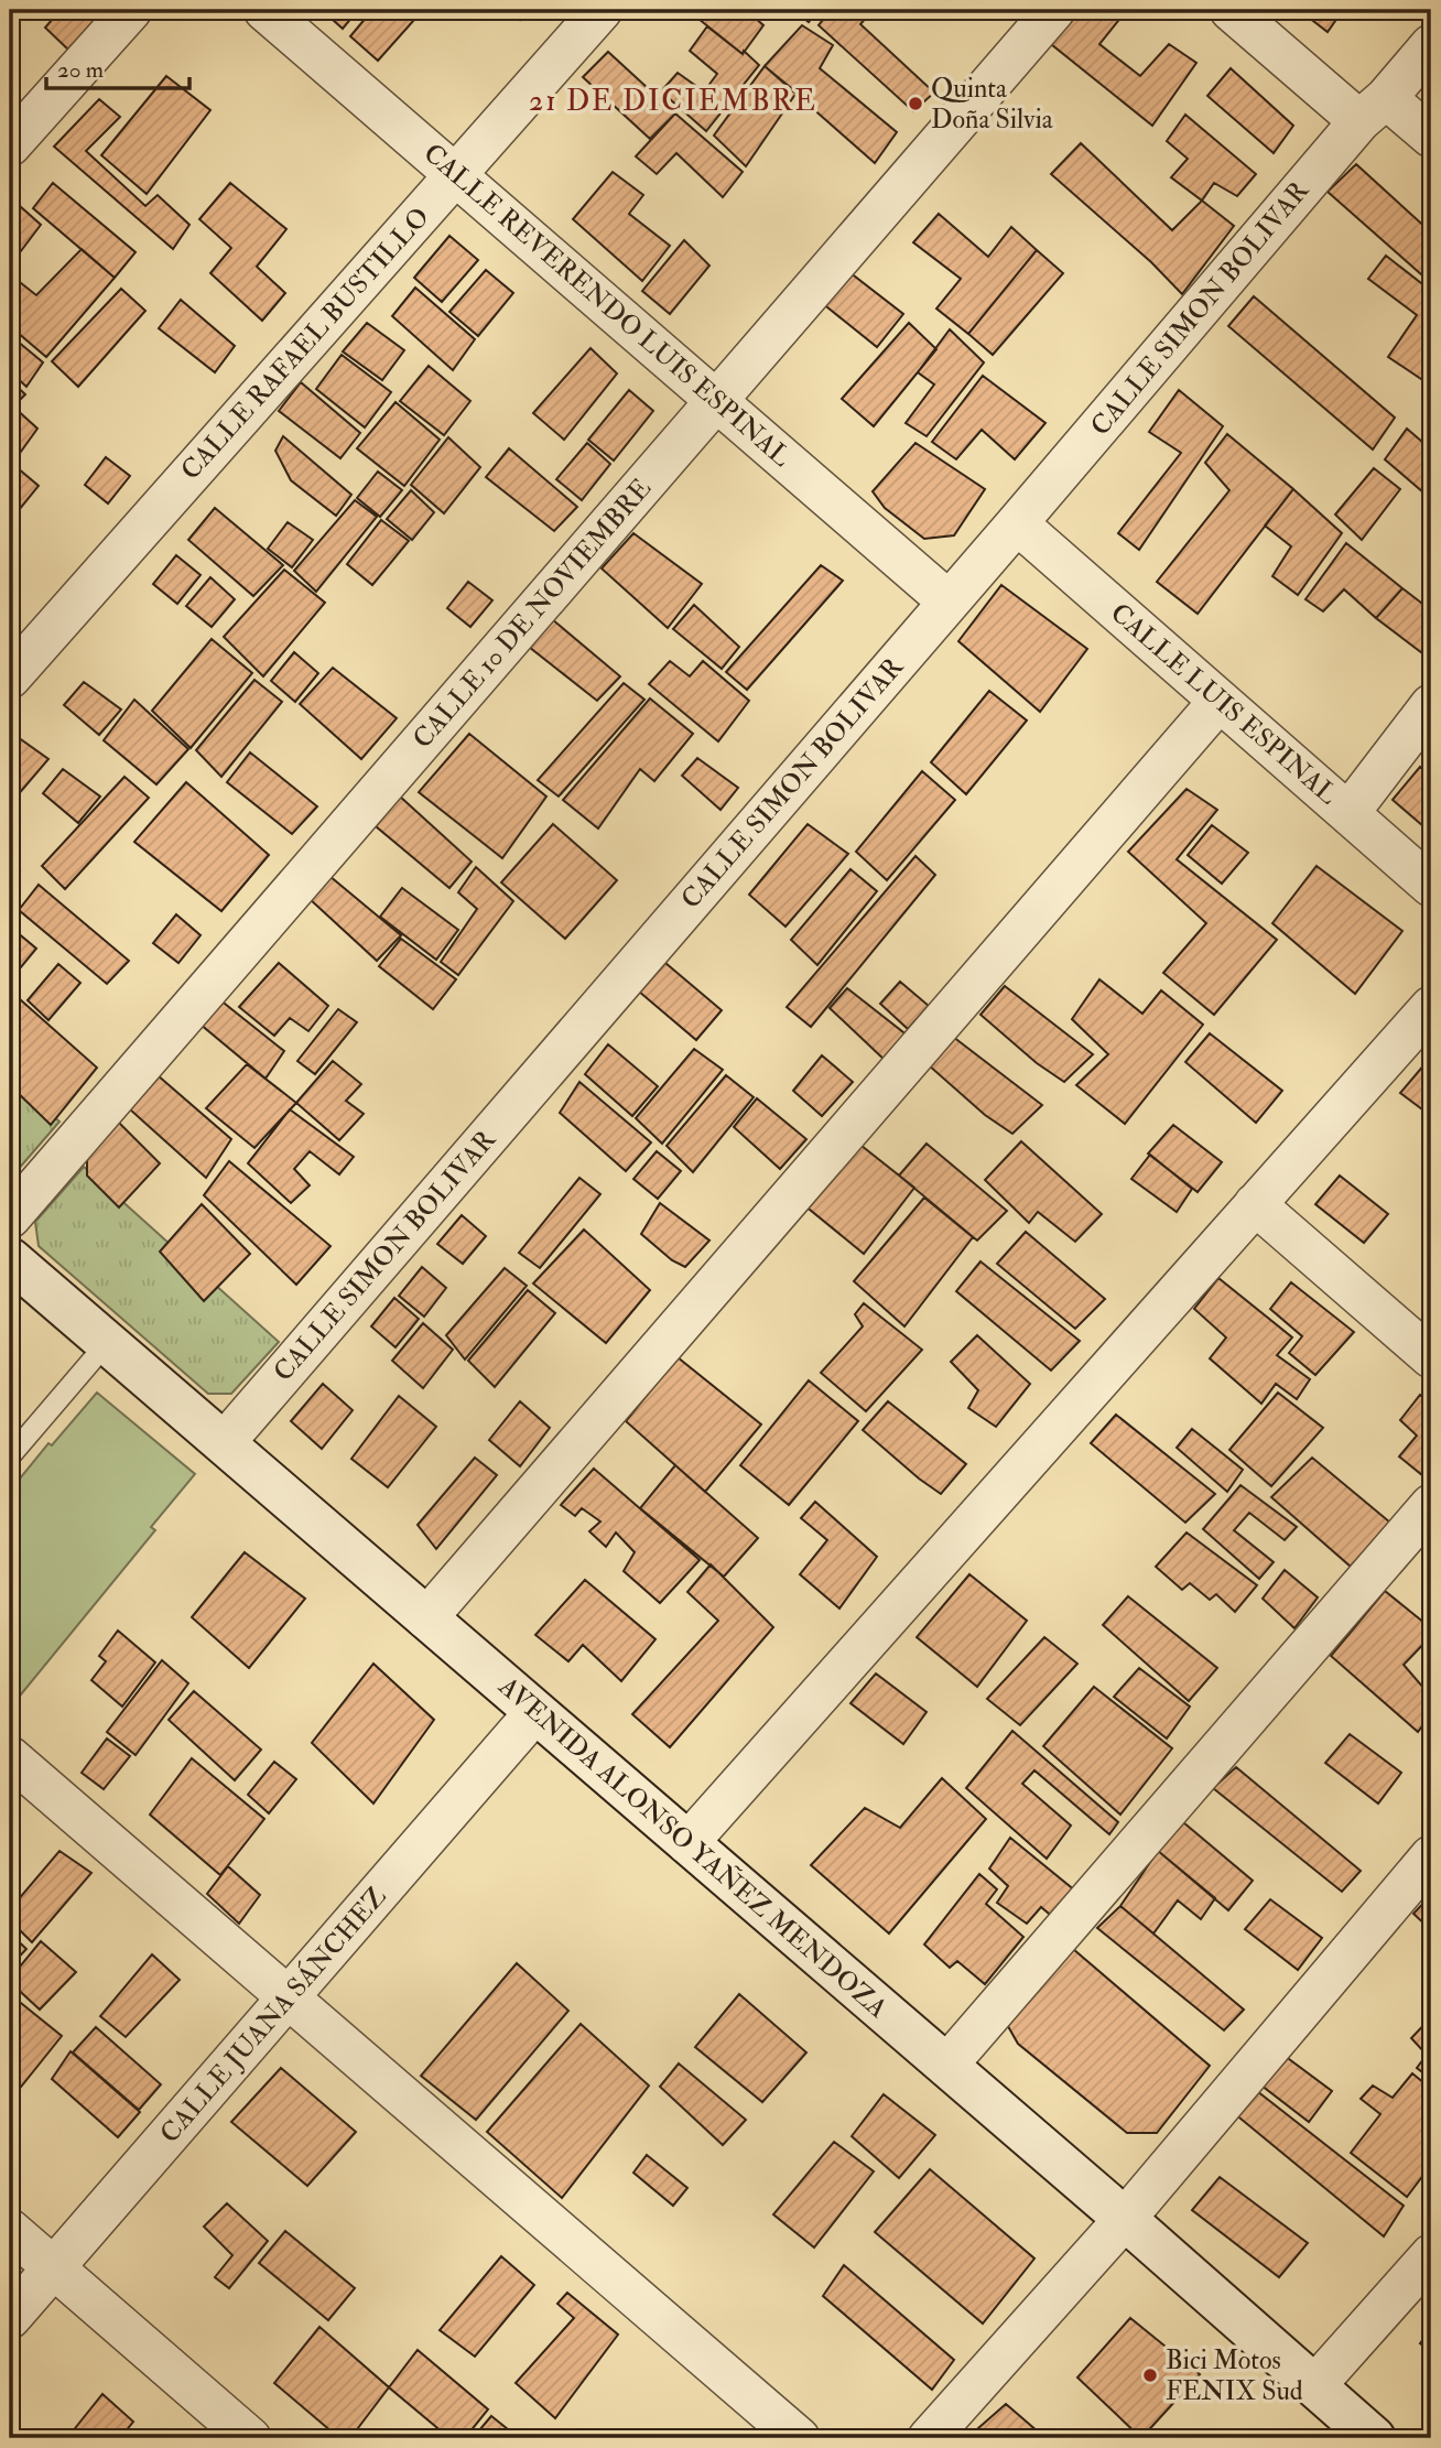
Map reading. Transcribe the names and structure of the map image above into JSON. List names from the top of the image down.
{
  "streets": {
    "main road": ["AVENIDA ALONSO YAÑEZ MENDOZA"],
    "street": [
      "CALLE REVERENDO LUIS ESPINAL",
      "CALLE SIMON BOLIVAR",
      "CALLE RAFAEL BUSTILLO",
      "CALLE 10 DE NOVIEMBRE",
      "CALLE LUIS ESPINAL",
      "CALLE JUANA SÁNCHEZ"
    ]
  },
  "crossings": [
    ["CALLE REVERENDO LUIS ESPINAL", "CALLE SIMON BOLIVAR"],
    ["CALLE REVERENDO LUIS ESPINAL", "CALLE RAFAEL BUSTILLO"],
    ["CALLE REVERENDO LUIS ESPINAL", "CALLE 10 DE NOVIEMBRE"],
    ["CALLE SIMON BOLIVAR", "CALLE LUIS ESPINAL"],
    ["CALLE SIMON BOLIVAR", "AVENIDA ALONSO YAÑEZ MENDOZA"],
    ["AVENIDA ALONSO YAÑEZ MENDOZA", "CALLE JUANA SÁNCHEZ"]
  ],
  "districts": ["21 DE DICIEMBRE"],
  "places": ["Quinta Doña Silvia", "Bici Motos FENIX Sud"],
  "scale_bar": "20 m"
}
